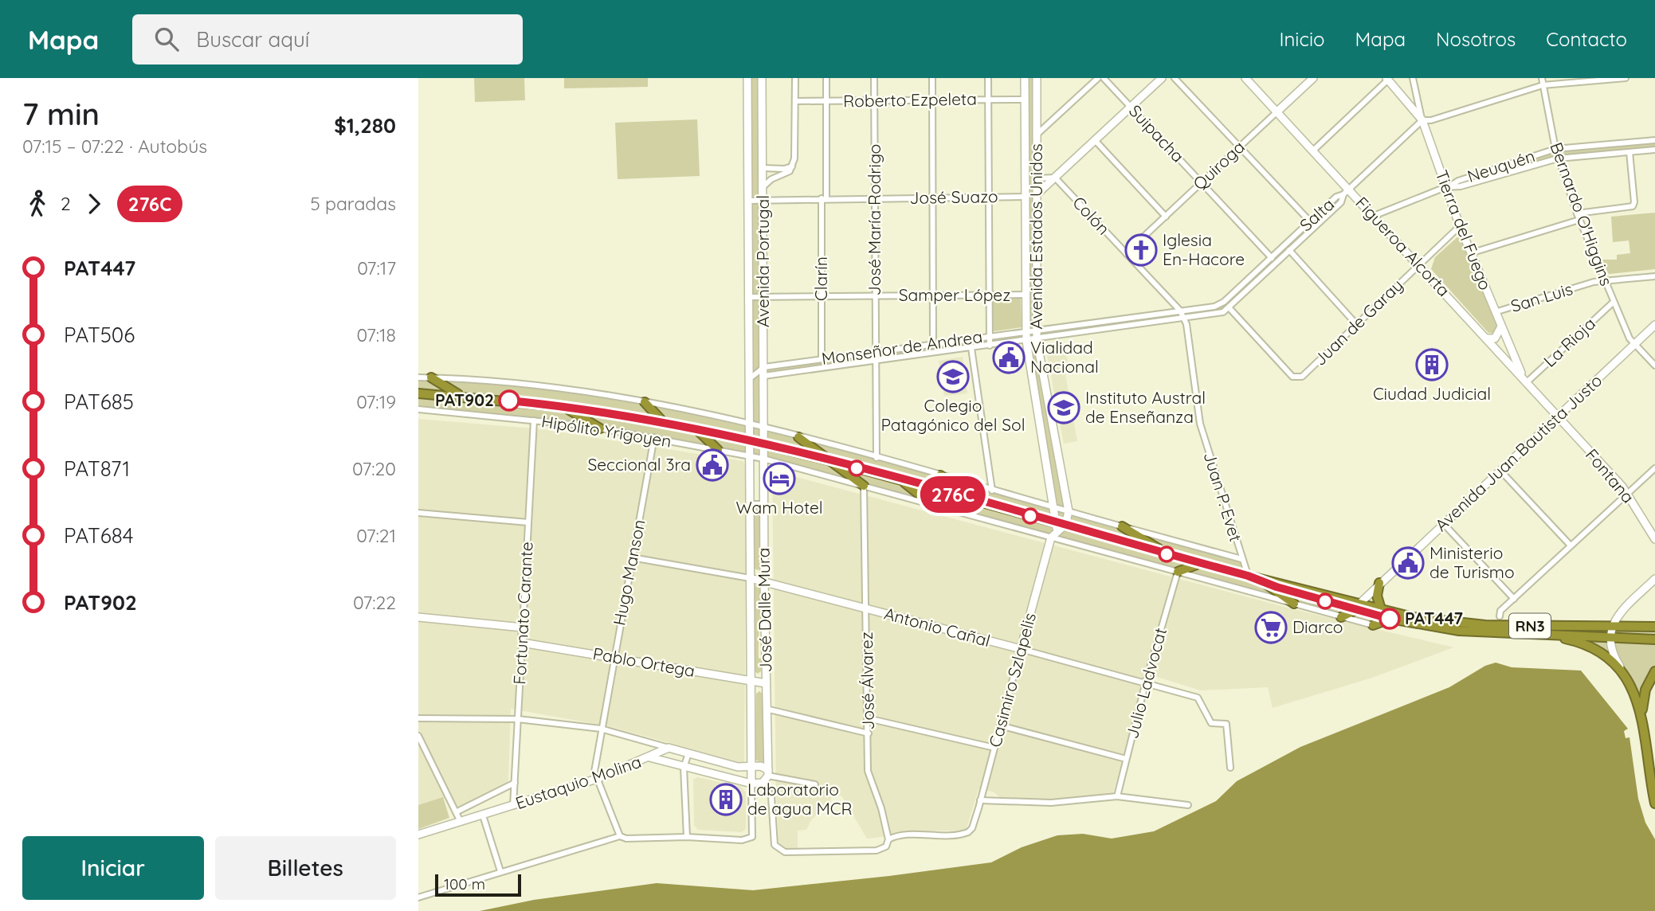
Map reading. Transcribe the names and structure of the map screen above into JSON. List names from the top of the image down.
{
  "streets": {
    "highway": ["RN3"],
    "main road": [
      "Quiroga",
      "Tierra del Fuego",
      "Avenida Estados Unidos",
      "Figueroa Alcorta",
      "Avenida Portugal",
      "Avenida Juan Bautista Justo",
      "Fontana",
      "José Dalle Mura",
      "Fortunato Carante",
      "Antonio Cañal",
      "Pablo Ortega",
      "Casimiro Szlapelis",
      "Eustaquio Molina"
    ],
    "street": [
      "Roberto Ezpeleta",
      "Suipacha",
      "Neuquén",
      "José Suazo",
      "Bernardo O'Higgins",
      "Salta",
      "Colón",
      "José María Rodrigo",
      "Clarín",
      "Samper López",
      "San Luis",
      "Juan de Garay",
      "La Rioja",
      "Monseñor de Andrea",
      "Hipólito Yrigoyen",
      "Juan P. Evet",
      "Hugo Manson",
      "José Álvarez",
      "Julio Ladvocat"
    ]
  },
  "crossings": [
    ["Roberto Ezpeleta", "José María Rodrigo"],
    ["Roberto Ezpeleta", "Avenida Estados Unidos"],
    ["Roberto Ezpeleta", "Clarín"],
    ["Suipacha", "Quiroga"],
    ["Suipacha", "Salta"],
    ["Quiroga", "Colón"],
    ["Quiroga", "Figueroa Alcorta"],
    ["Neuquén", "Bernardo O'Higgins"],
    ["Neuquén", "Tierra del Fuego"],
    ["José Suazo", "José María Rodrigo"],
    ["José Suazo", "Avenida Estados Unidos"],
    ["José Suazo", "Avenida Portugal"],
    ["José Suazo", "Clarín"],
    ["Bernardo O'Higgins", "San Luis"],
    ["Bernardo O'Higgins", "La Rioja"],
    ["Bernardo O'Higgins", "Avenida Juan Bautista Justo"],
    ["Salta", "Tierra del Fuego"],
    ["Salta", "Figueroa Alcorta"],
    ["Salta", "Juan de Garay"],
    ["Salta", "Monseñor de Andrea"],
    ["Colón", "Monseñor de Andrea"],
    ["Colón", "Juan P. Evet"],
    ["José María Rodrigo", "Samper López"],
    ["José María Rodrigo", "Monseñor de Andrea"],
    ["José María Rodrigo", "Hipólito Yrigoyen"],
    ["Tierra del Fuego", "Figueroa Alcorta"],
    ["Tierra del Fuego", "San Luis"],
    ["Tierra del Fuego", "Juan de Garay"],
    ["Tierra del Fuego", "La Rioja"],
    ["Avenida Estados Unidos", "Samper López"],
    ["Avenida Estados Unidos", "Monseñor de Andrea"],
    ["Avenida Estados Unidos", "Hipólito Yrigoyen"],
    ["Avenida Estados Unidos", "RN3"],
    ["Avenida Estados Unidos", "Casimiro Szlapelis"],
    ["Figueroa Alcorta", "Juan de Garay"],
    ["Figueroa Alcorta", "La Rioja"],
    ["Figueroa Alcorta", "Avenida Juan Bautista Justo"],
    ["Figueroa Alcorta", "Fontana"],
    ["Avenida Portugal", "Samper López"],
    ["Avenida Portugal", "Monseñor de Andrea"],
    ["Avenida Portugal", "Hipólito Yrigoyen"],
    ["Avenida Portugal", "José Dalle Mura"],
    ["Avenida Portugal", "RN3"],
    ["Clarín", "Samper López"],
    ["Clarín", "Monseñor de Andrea"],
    ["Juan de Garay", "Monseñor de Andrea"],
    ["Monseñor de Andrea", "Juan P. Evet"],
    ["Hipólito Yrigoyen", "Juan P. Evet"],
    ["Hipólito Yrigoyen", "Hugo Manson"],
    ["Hipólito Yrigoyen", "José Dalle Mura"],
    ["Hipólito Yrigoyen", "Fortunato Carante"],
    ["Hipólito Yrigoyen", "Casimiro Szlapelis"],
    ["Hipólito Yrigoyen", "José Álvarez"],
    ["Hipólito Yrigoyen", "Julio Ladvocat"],
    ["Avenida Juan Bautista Justo", "Fontana"],
    ["Avenida Juan Bautista Justo", "RN3"],
    ["Juan P. Evet", "RN3"],
    ["Hugo Manson", "Antonio Cañal"],
    ["Hugo Manson", "Pablo Ortega"],
    ["Hugo Manson", "Eustaquio Molina"],
    ["José Dalle Mura", "RN3"],
    ["José Dalle Mura", "Antonio Cañal"],
    ["José Dalle Mura", "Pablo Ortega"],
    ["José Dalle Mura", "Eustaquio Molina"],
    ["Fortunato Carante", "Pablo Ortega"],
    ["Fortunato Carante", "Eustaquio Molina"],
    ["RN3", "Casimiro Szlapelis"],
    ["Antonio Cañal", "Casimiro Szlapelis"],
    ["Antonio Cañal", "José Álvarez"],
    ["Antonio Cañal", "Julio Ladvocat"],
    ["Casimiro Szlapelis", "José Álvarez"]
  ],
  "places": {
    "church": ["Iglesia En-Hacore"],
    "public building": ["Vialidad Nacional", "Seccional 3ra", "Ministerio de Turismo"],
    "building": ["Ciudad Judicial", "Laboratorio de agua MCR"],
    "school or university": ["Colegio Patagónico del Sol", "Instituto Austral de Enseñanza"],
    "other": ["PAT902", "PAT447"],
    "hotel": ["Wam Hotel"],
    "supermarket": ["Diarco"]
  },
  "lines": ["bus line 276C"],
  "scale_bar": "100 m",
  "page": {
    "header": "Mapa",
    "search": "Buscar aquí",
    "nav": [
      "Inicio",
      "Mapa",
      "Nosotros",
      "Contacto"
    ],
    "heading": ["7 min", "07:15 – 07:22 · Autobús", "$1,280"],
    "on_map": "276C",
    "legs": ["2", "276C", "5 paradas"],
    "list": [
      {
        "name": "PAT447",
        "value": "07:17"
      },
      {
        "name": "PAT506",
        "value": "07:18"
      },
      {
        "name": "PAT685",
        "value": "07:19"
      },
      {
        "name": "PAT871",
        "value": "07:20"
      },
      {
        "name": "PAT684",
        "value": "07:21"
      },
      {
        "name": "PAT902",
        "value": "07:22"
      }
    ],
    "buttons": ["Iniciar", "Billetes"],
    "scale": "100 m"
  }
}
